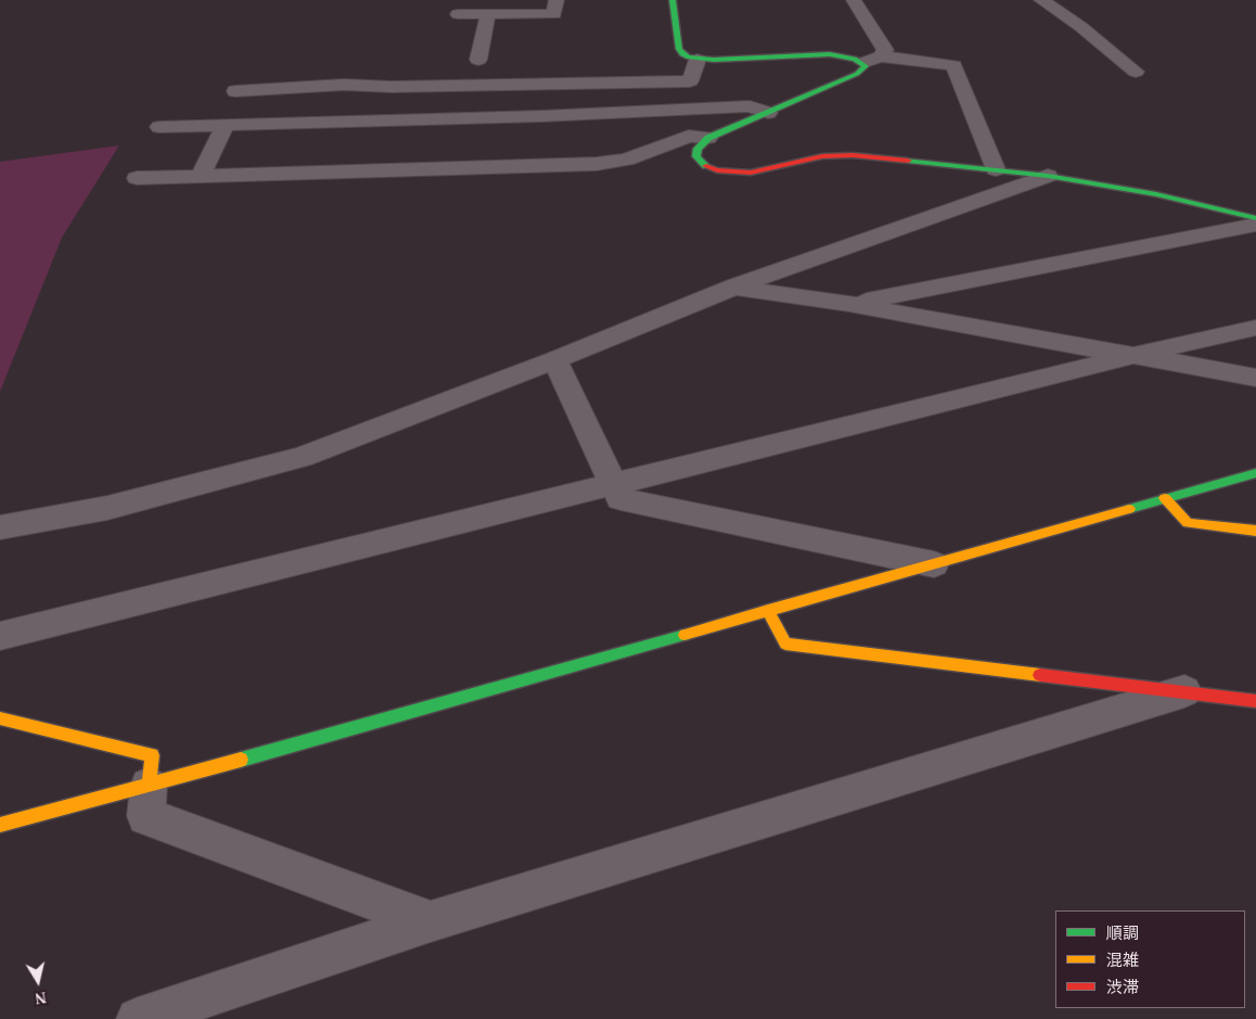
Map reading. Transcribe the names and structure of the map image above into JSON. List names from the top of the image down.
{
  "legend": ["順調", "混雑", "渋滞"],
  "north": "bottom"
}
